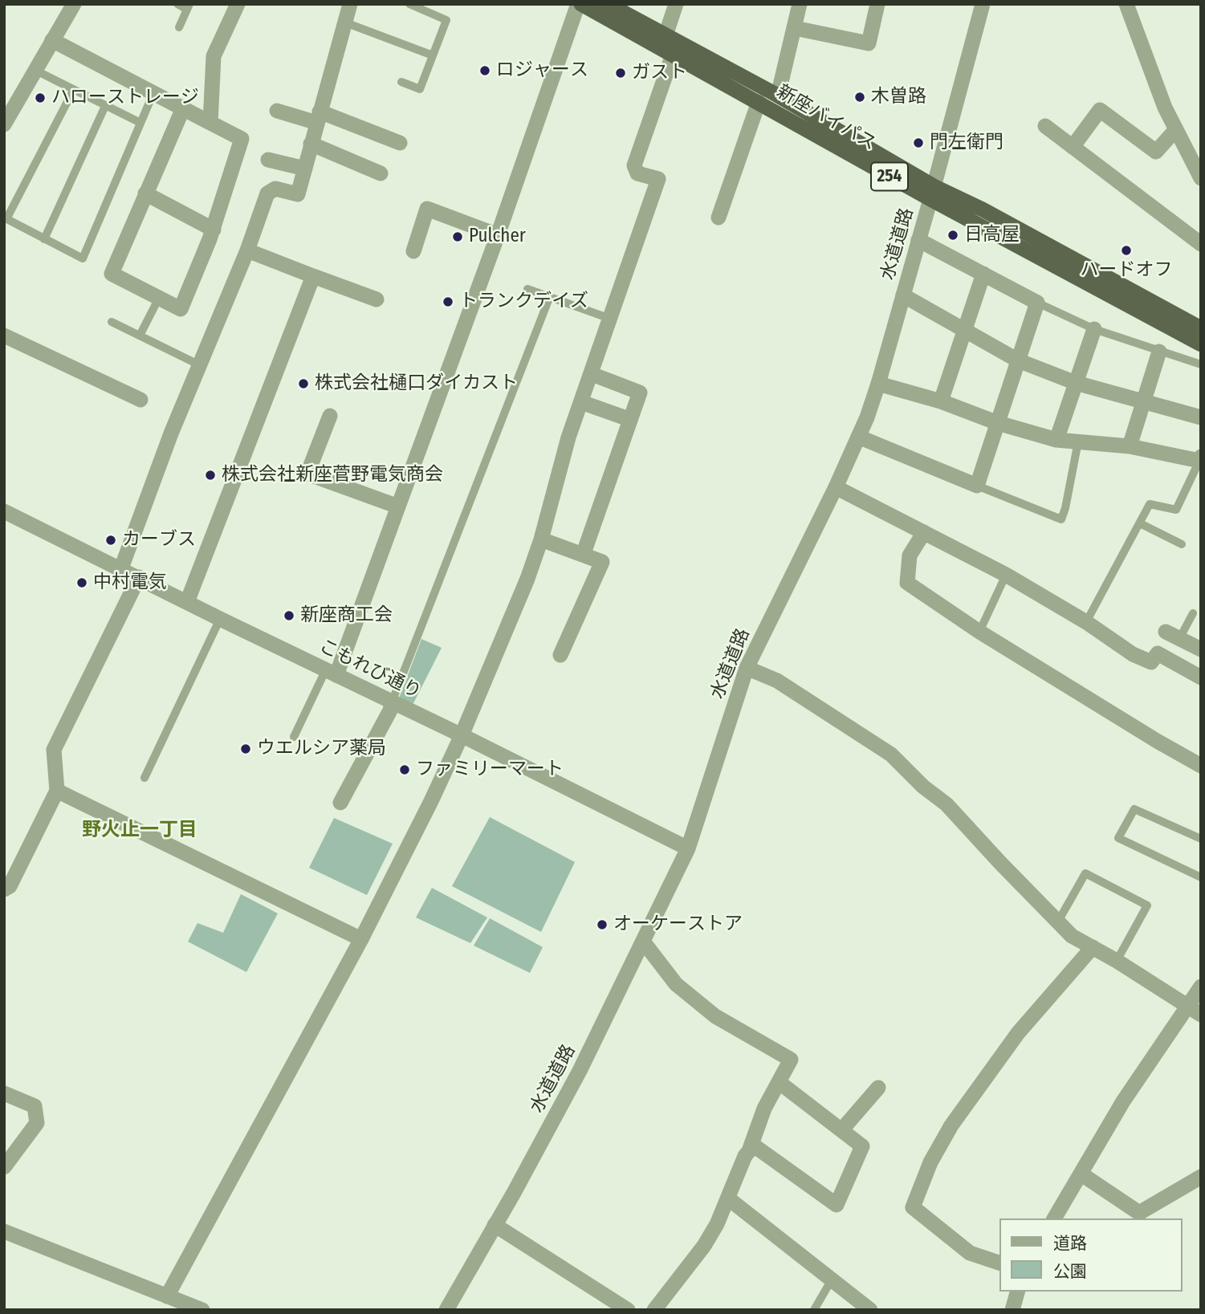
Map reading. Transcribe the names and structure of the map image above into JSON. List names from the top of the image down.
{
  "streets": {
    "highway": ["新座バイパス", "254"],
    "street": ["水道道路", "こもれび通り"]
  },
  "crossings": [
    ["新座バイパス", "水道道路"],
    ["水道道路", "こもれび通り"]
  ],
  "districts": ["野火止一丁目"],
  "places": [
    "ロジャース",
    "ガスト",
    "木曽路",
    "ハローストレージ",
    "門左衛門",
    "日高屋",
    "Pulcher",
    "ハードオフ",
    "トランクデイズ",
    "株式会社樋口ダイカスト",
    "株式会社新座菅野電気商会",
    "カーブス",
    "中村電気",
    "新座商工会",
    "ウエルシア薬局",
    "ファミリーマート",
    "オーケーストア"
  ],
  "legend": ["道路", "公園"]
}
